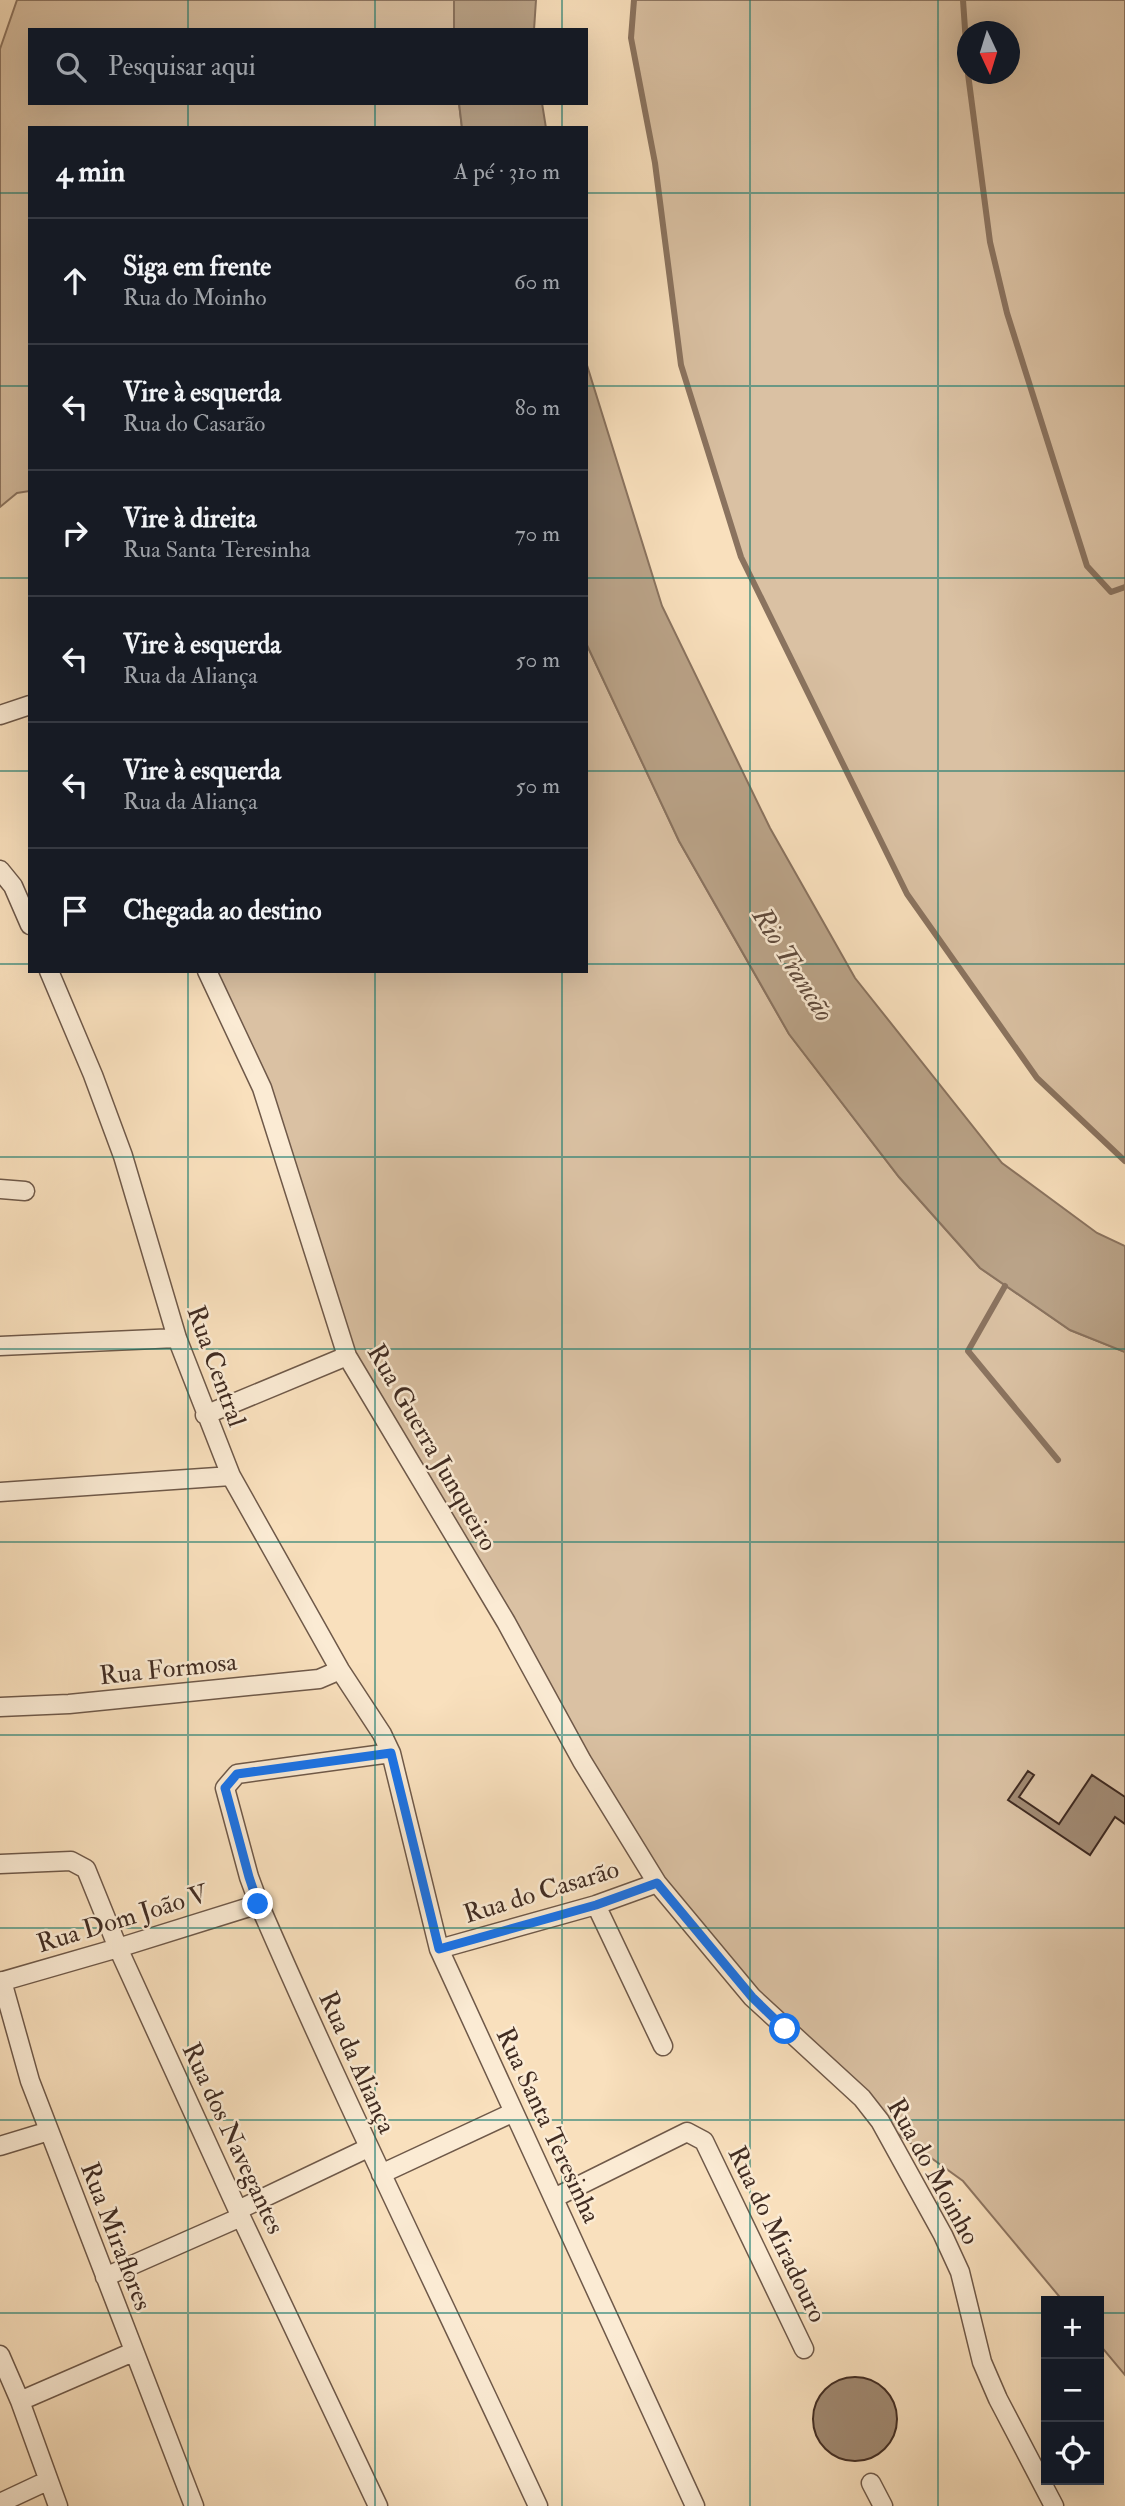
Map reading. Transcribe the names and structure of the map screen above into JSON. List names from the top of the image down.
{
  "streets": {
    "street": [
      "Rua Central",
      "Rua Guerra Junqueiro",
      "Rua Formosa",
      "Rua do Casarão",
      "Rua Dom João V",
      "Rua da Aliança",
      "Rua Santa Teresinha",
      "Rua dos Navegantes",
      "Rua do Moinho",
      "Rua do Miradouro",
      "Rua Miraflores"
    ]
  },
  "crossings": [
    ["Rua Central", "Rua Formosa"],
    ["Rua Central", "Rua da Aliança"],
    ["Rua Central", "Rua Santa Teresinha"],
    ["Rua Guerra Junqueiro", "Rua do Casarão"],
    ["Rua Guerra Junqueiro", "Rua do Moinho"],
    ["Rua do Casarão", "Rua Santa Teresinha"],
    ["Rua do Casarão", "Rua do Moinho"],
    ["Rua Dom João V", "Rua da Aliança"],
    ["Rua Dom João V", "Rua dos Navegantes"],
    ["Rua Dom João V", "Rua Miraflores"],
    ["Rua da Aliança", "Rua Santa Teresinha"],
    ["Rua Santa Teresinha", "Rua do Miradouro"]
  ],
  "water": ["Rio Trancão"],
  "north": "bottom",
  "page": {
    "search": "Pesquisar aqui",
    "heading": ["4 min", "A pé · 310 m"],
    "list": [
      ["Siga em frente", "Rua do Moinho", "60 m"],
      ["Vire à esquerda", "Rua do Casarão", "80 m"],
      ["Vire à direita", "Rua Santa Teresinha", "70 m"],
      ["Vire à esquerda", "Rua da Aliança", "50 m"],
      ["Vire à esquerda", "Rua da Aliança", "50 m"],
      "Chegada ao destino"
    ],
    "map_buttons": ["+", "−"]
  }
}
